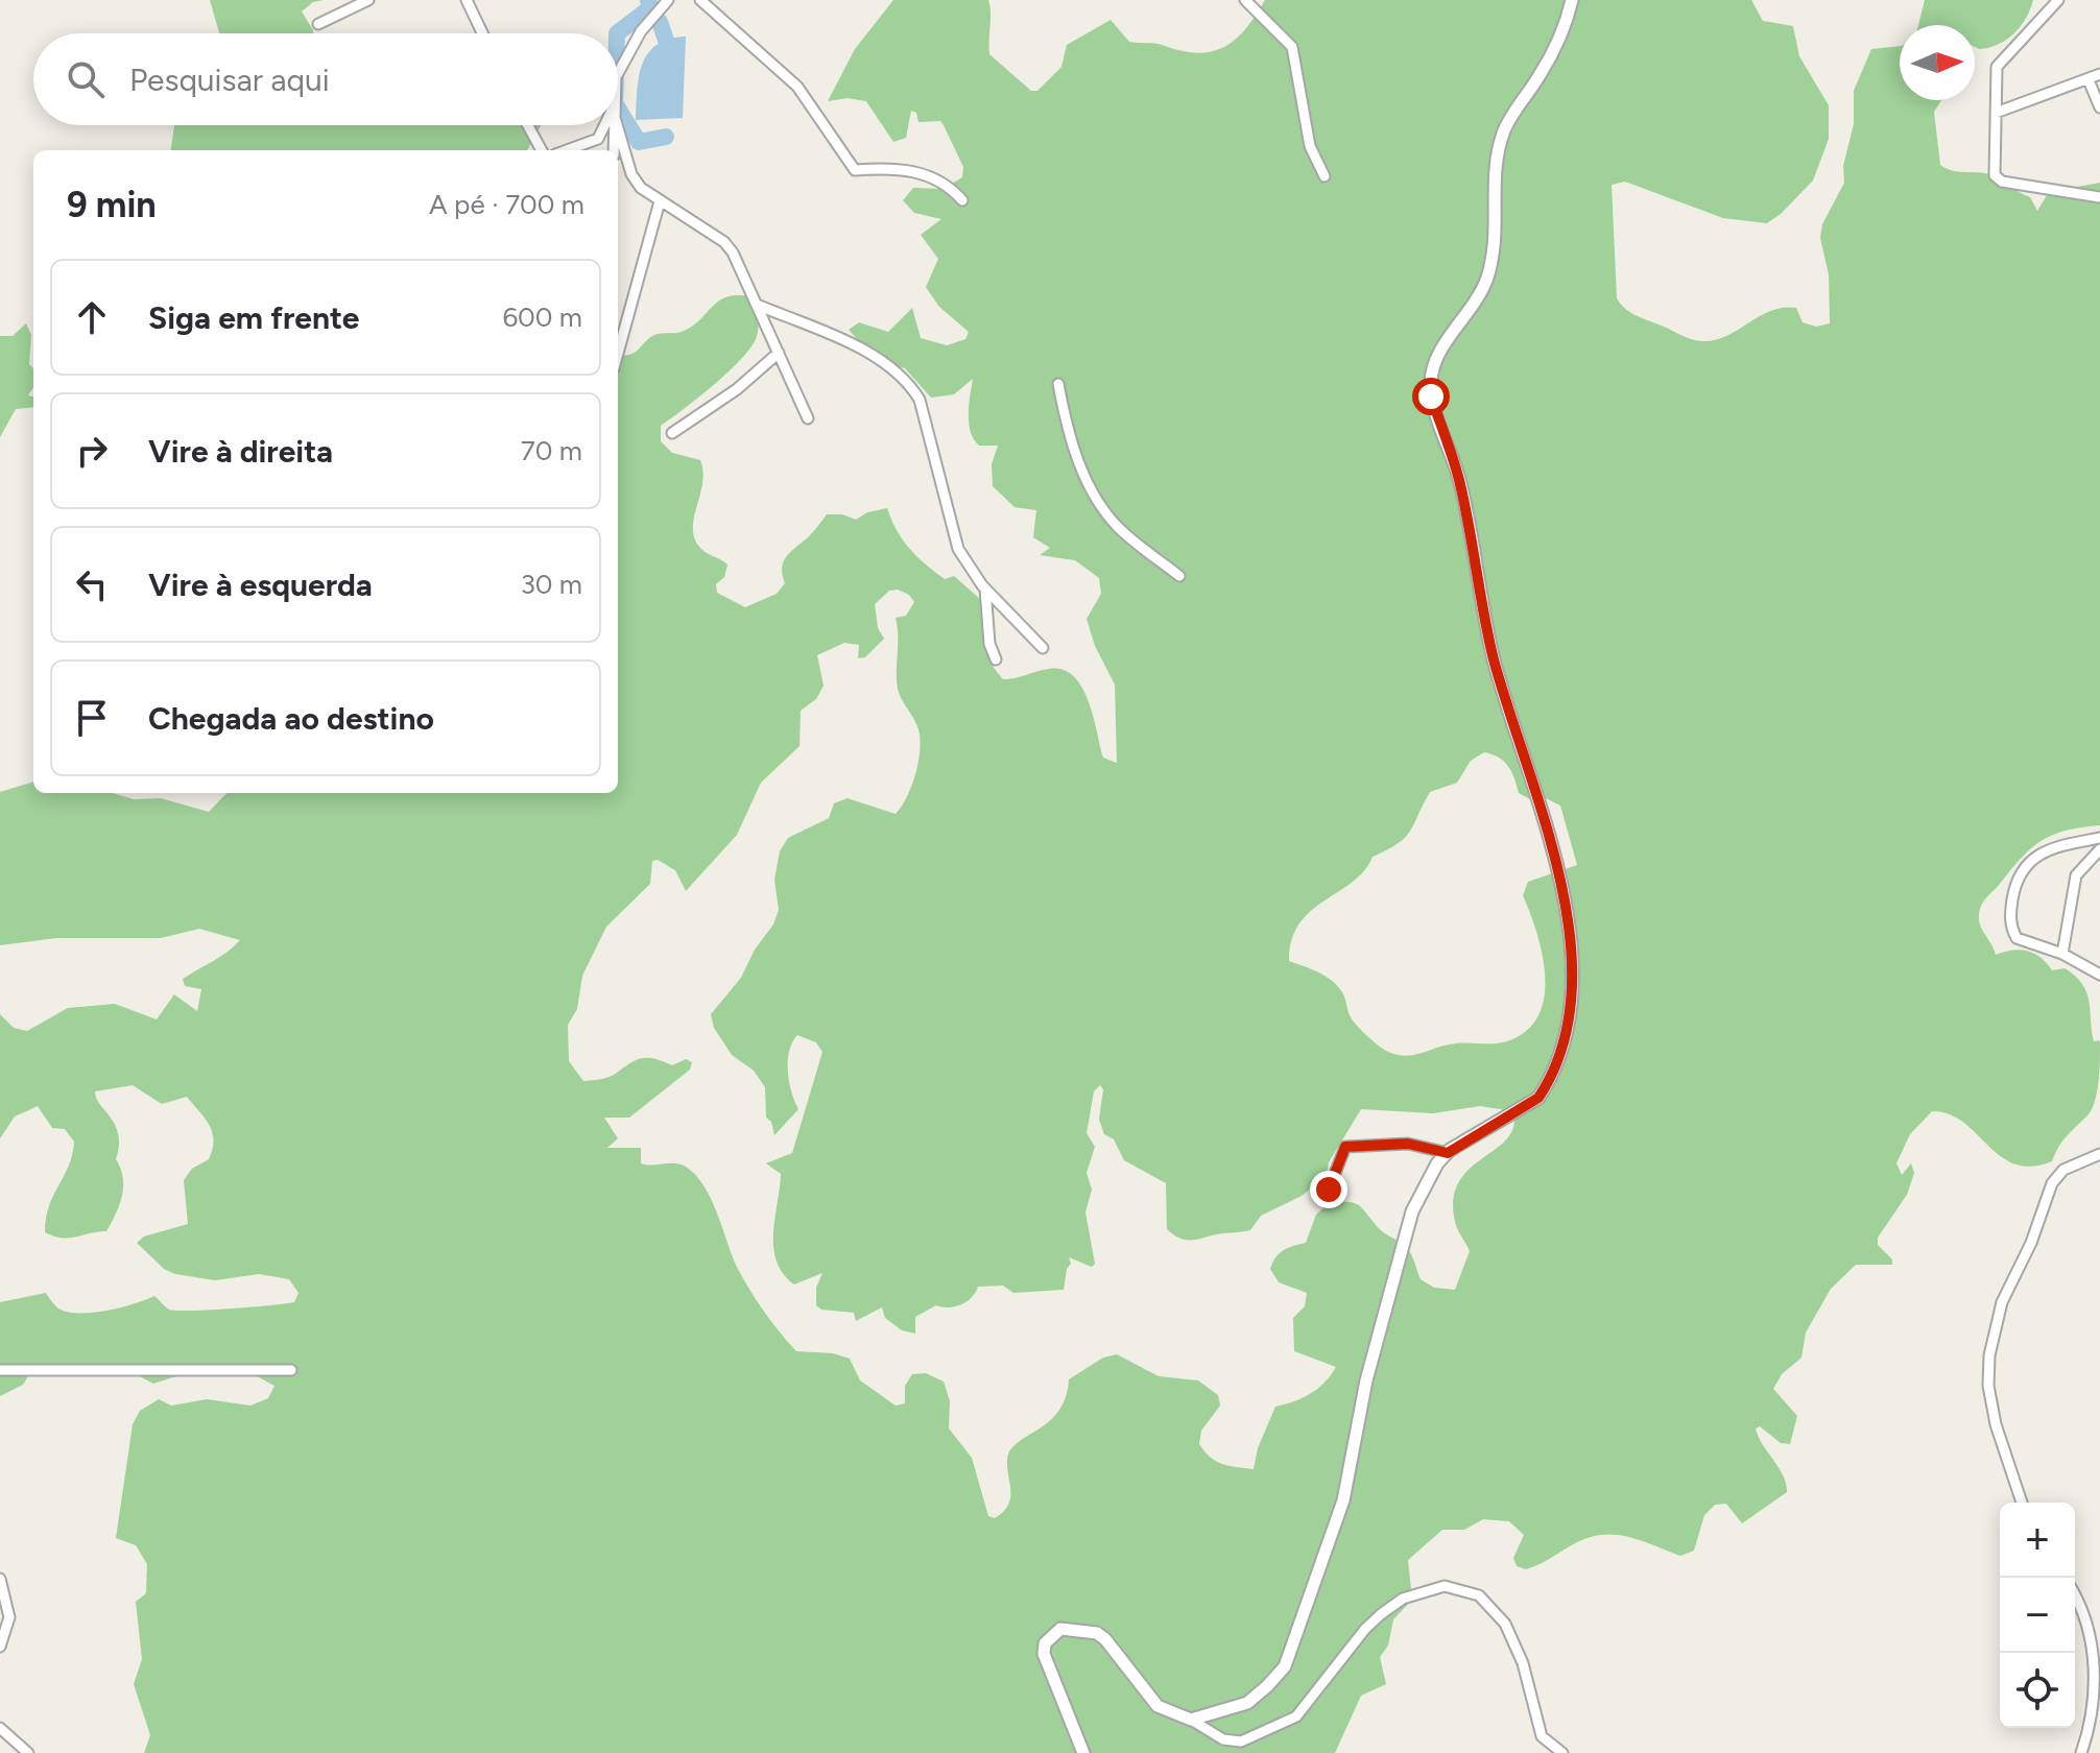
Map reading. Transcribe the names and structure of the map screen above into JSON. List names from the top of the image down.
{
  "north": "right",
  "page": {
    "search": "Pesquisar aqui",
    "heading": ["9 min", "A pé · 700 m"],
    "list": [
      ["Siga em frente", "600 m"],
      ["Vire à direita", "70 m"],
      ["Vire à esquerda", "30 m"],
      "Chegada ao destino"
    ],
    "map_buttons": ["+", "−"]
  }
}
